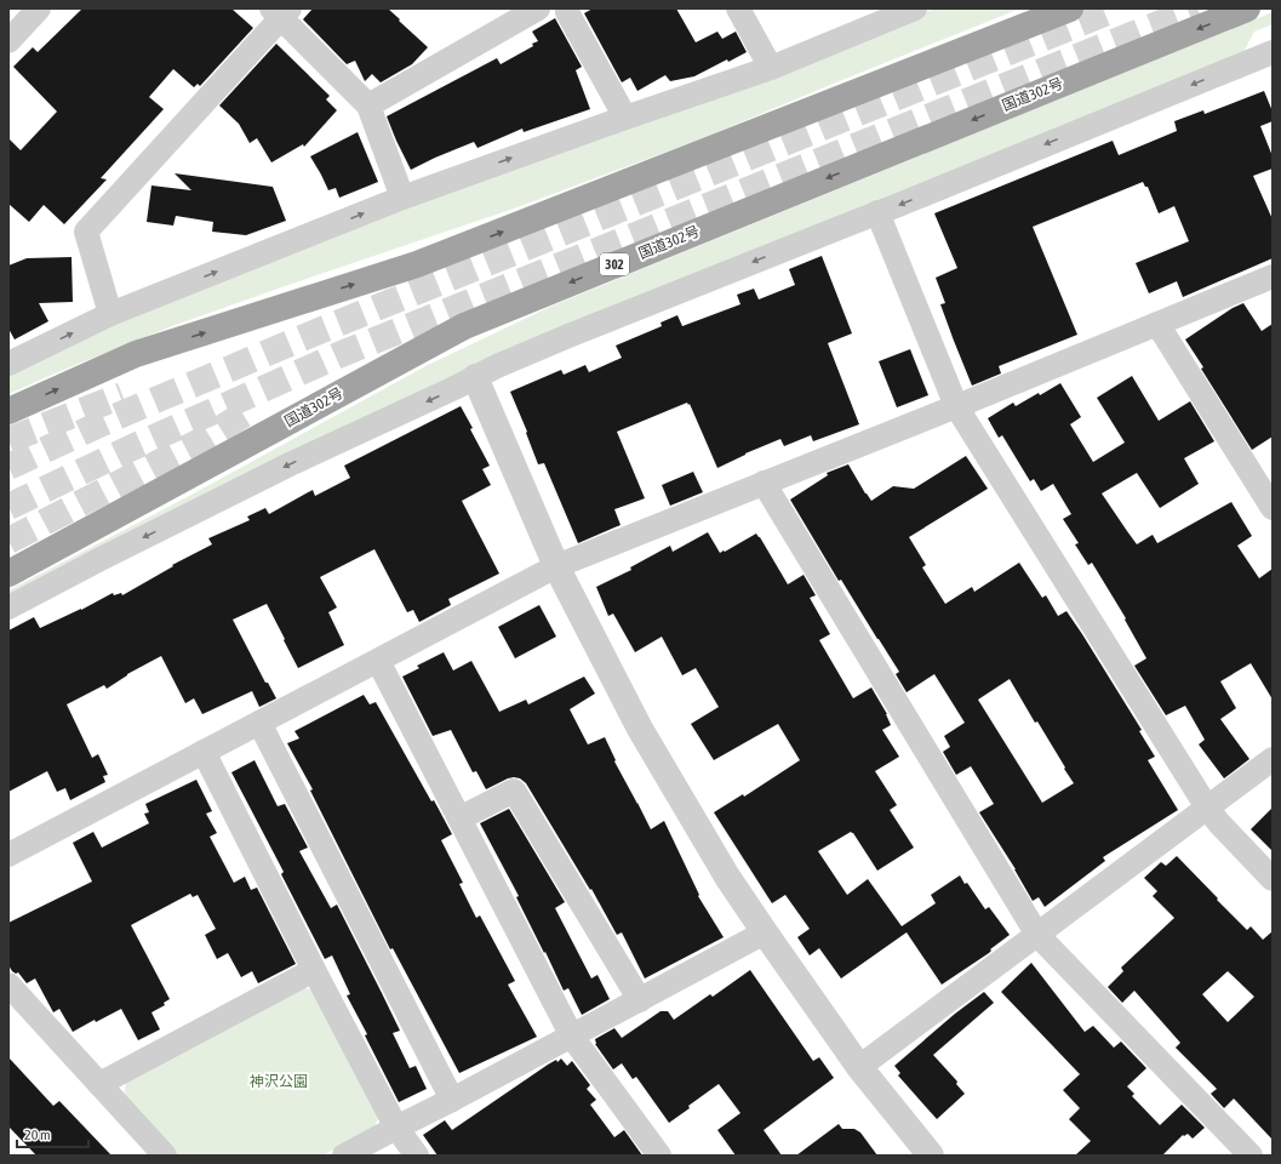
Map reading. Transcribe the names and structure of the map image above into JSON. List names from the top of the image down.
{
  "streets": {
    "highway": ["国道302号", "302"]
  },
  "parks": ["神沢公園"],
  "scale_bar": "20 m"
}
